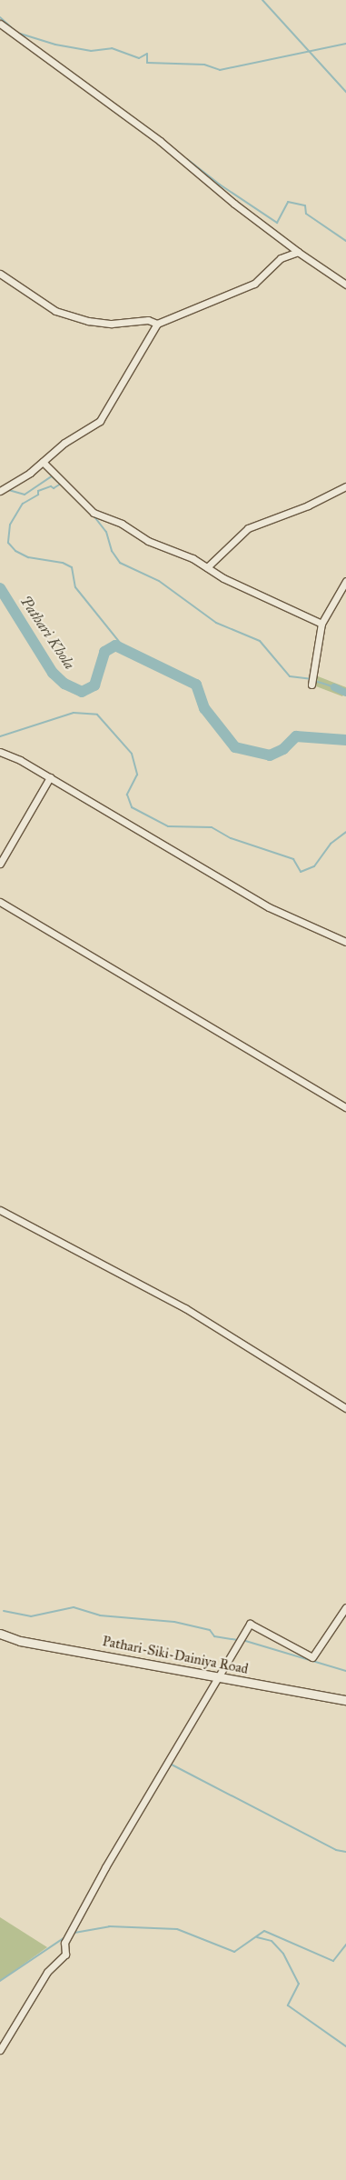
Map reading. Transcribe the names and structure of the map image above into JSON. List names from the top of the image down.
{
  "streets": {
    "main road": ["Pathari-Siki-Dainiya Road"]
  },
  "water": ["Pathari Khola"]
}
